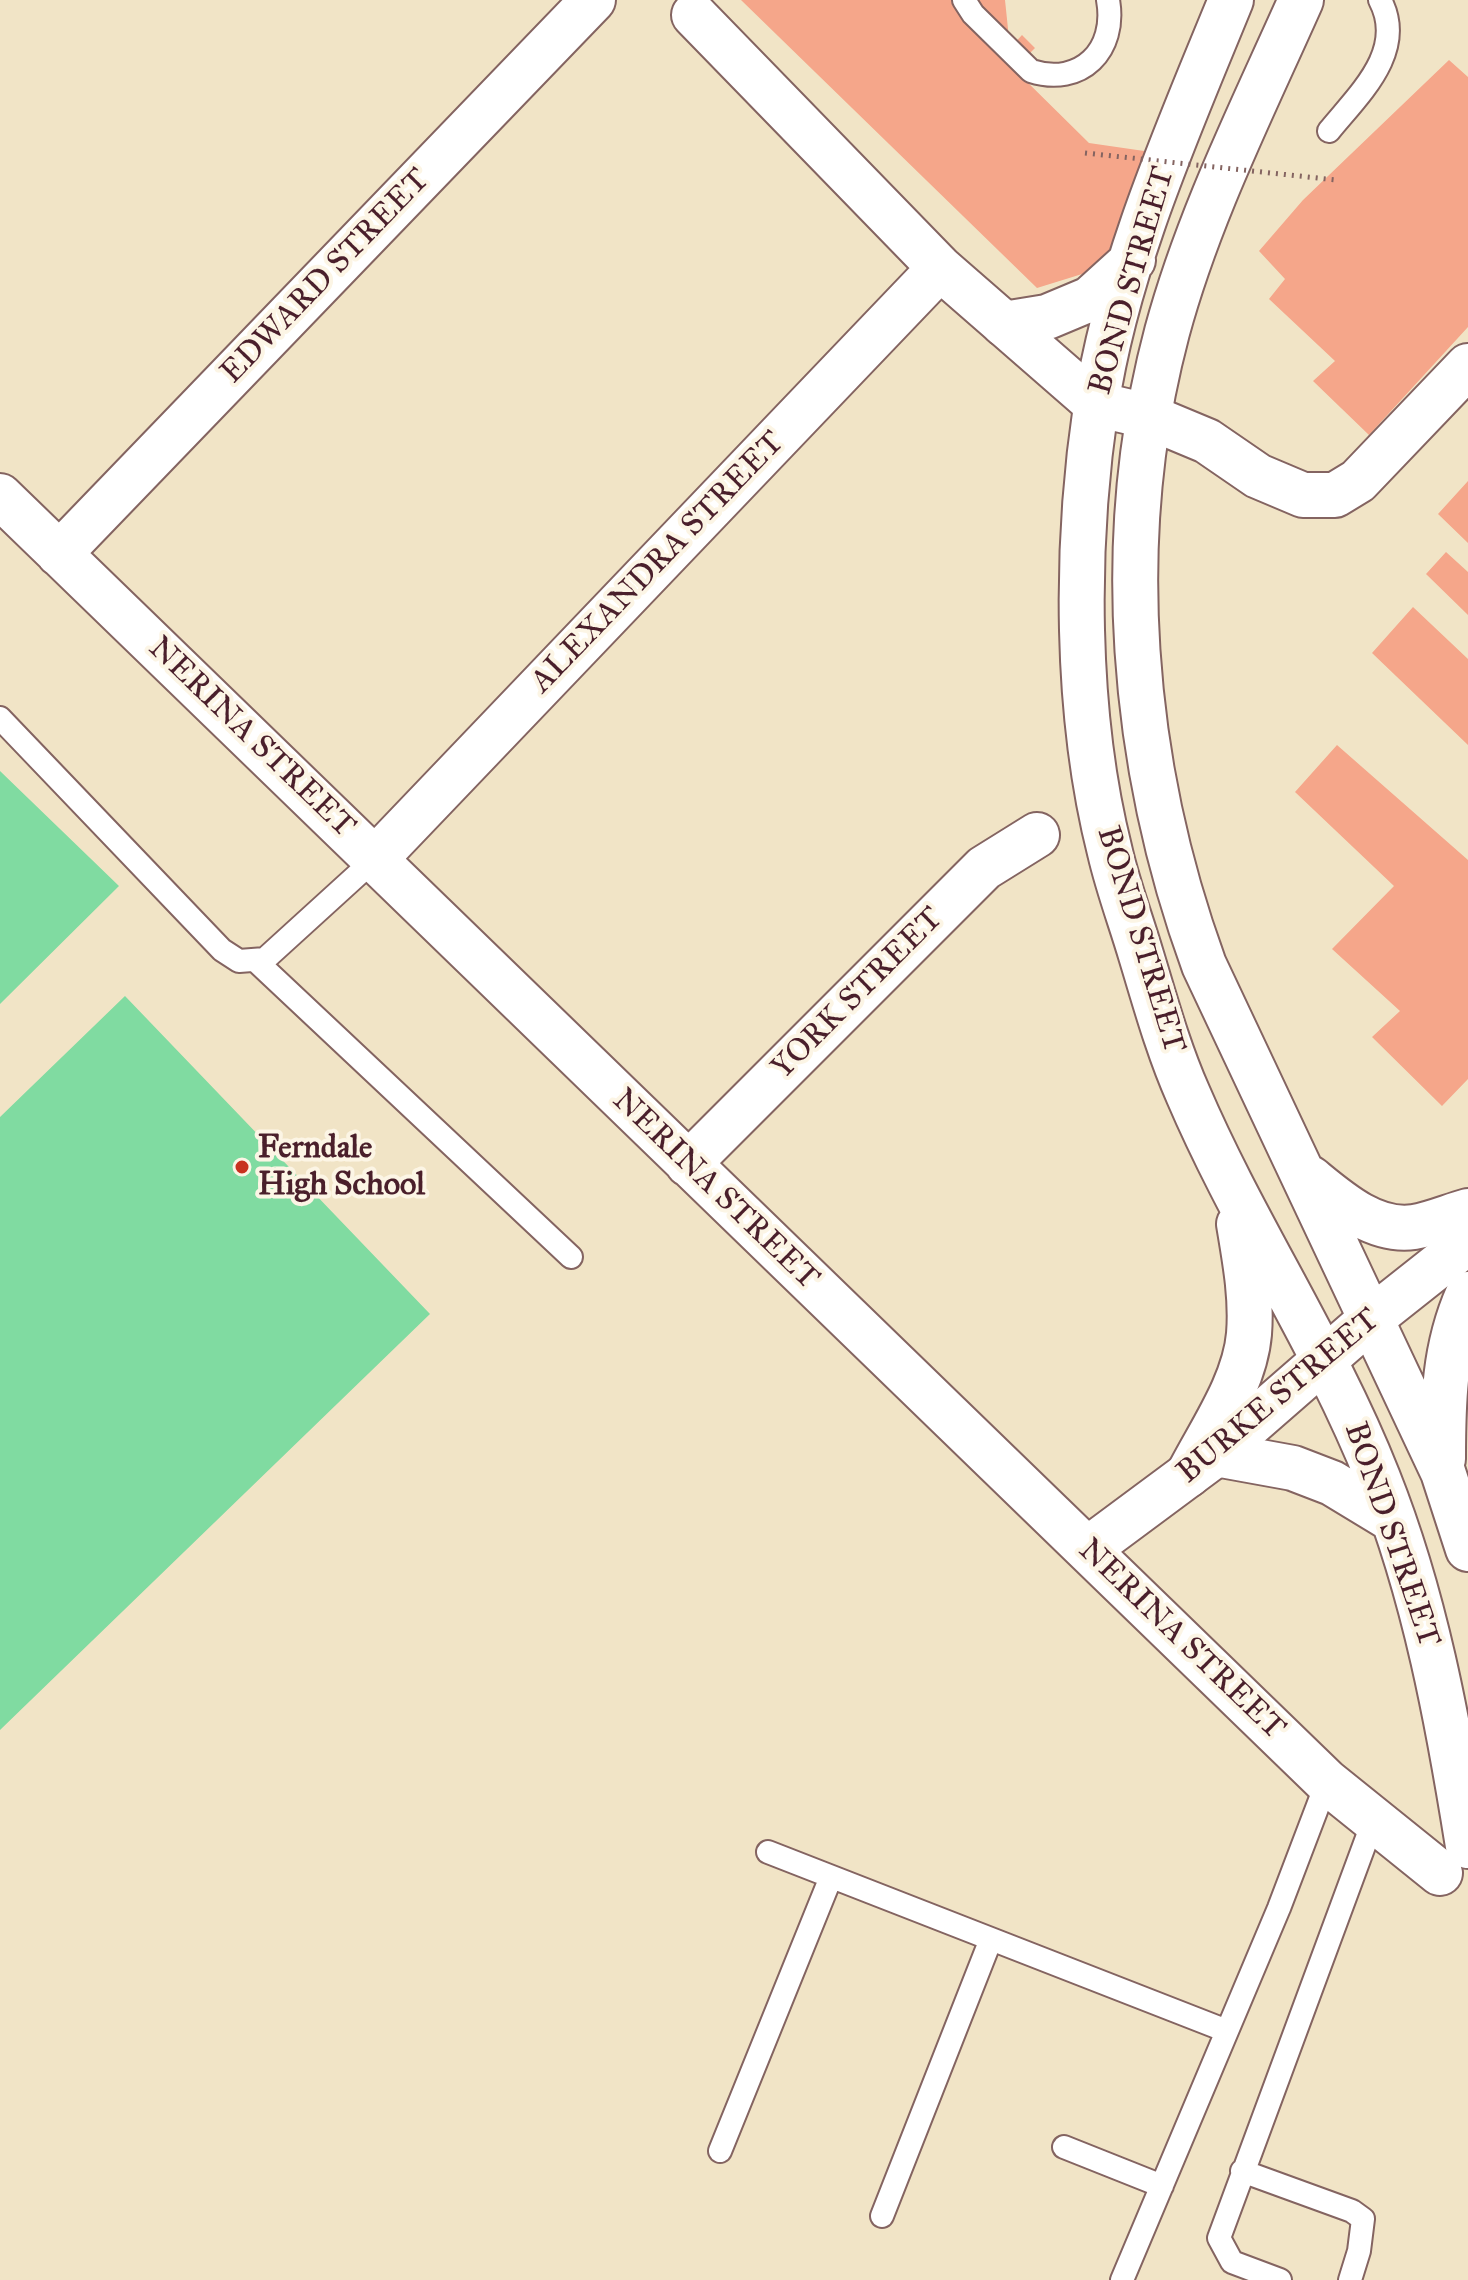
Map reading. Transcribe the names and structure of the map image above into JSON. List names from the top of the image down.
{
  "streets": {
    "street": [
      "EDWARD STREET",
      "BOND STREET",
      "ALEXANDRA STREET",
      "NERINA STREET",
      "YORK STREET",
      "BURKE STREET"
    ]
  },
  "crossings": [
    ["EDWARD STREET", "NERINA STREET"],
    ["BOND STREET", "NERINA STREET"],
    ["BOND STREET", "BURKE STREET"],
    ["ALEXANDRA STREET", "NERINA STREET"],
    ["NERINA STREET", "YORK STREET"],
    ["NERINA STREET", "BURKE STREET"]
  ],
  "places": ["Ferndale High School"]
}
